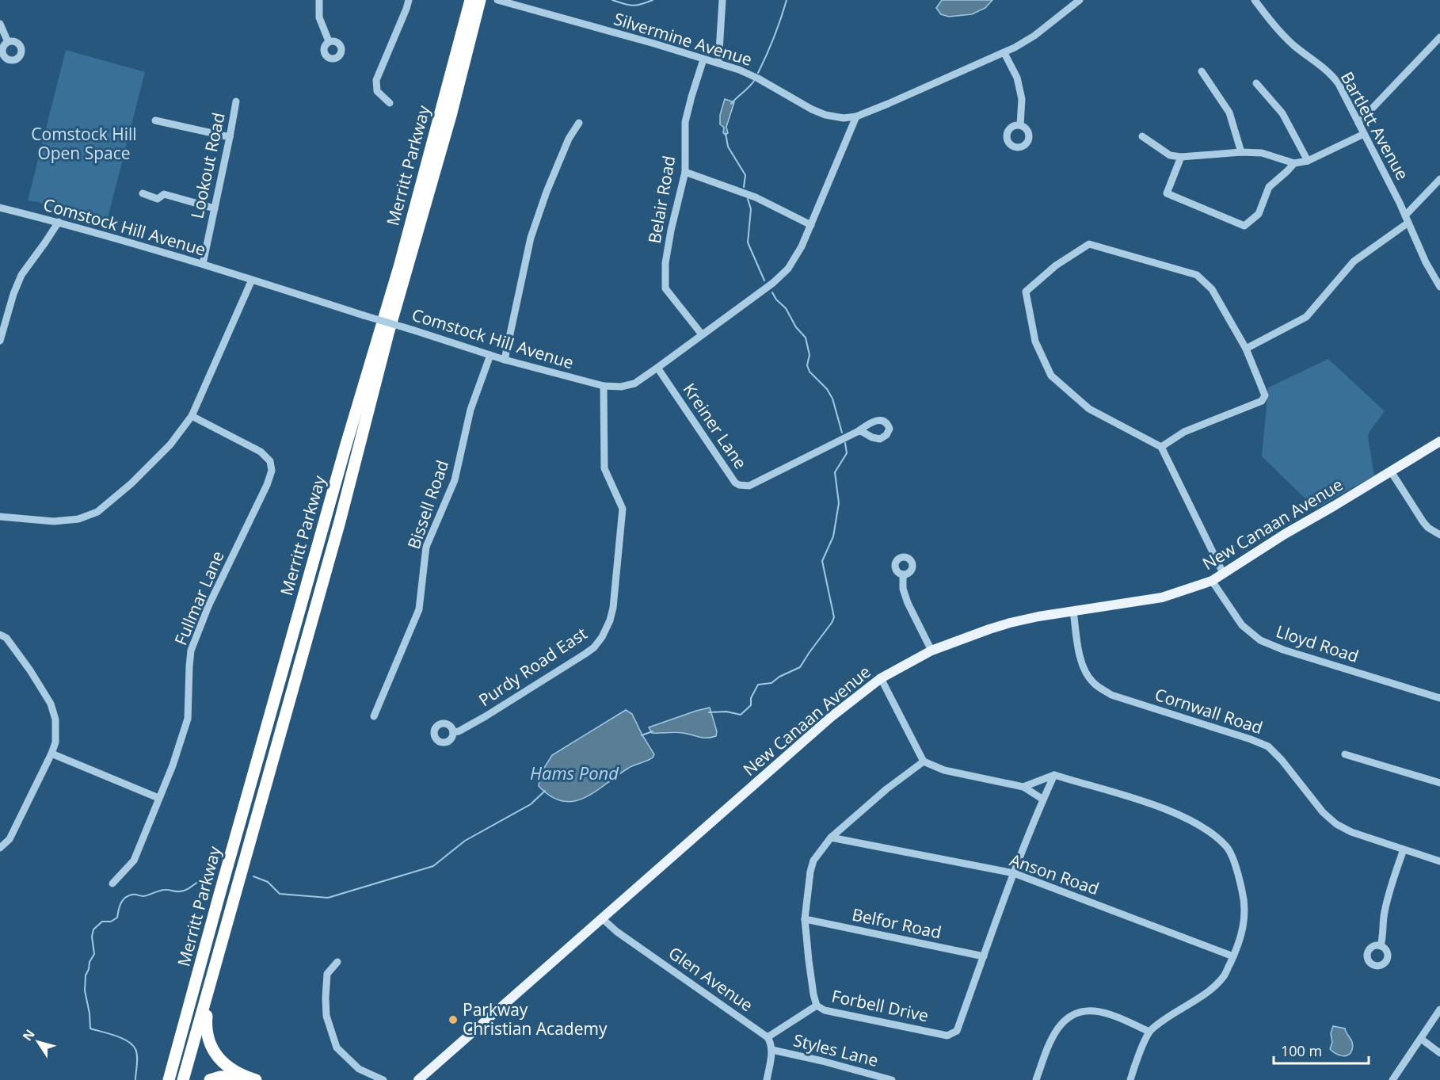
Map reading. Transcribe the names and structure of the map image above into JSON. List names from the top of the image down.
{
  "streets": {
    "highway": ["Merritt Parkway"],
    "main road": ["New Canaan Avenue"],
    "street": [
      "Silvermine Avenue",
      "Bartlett Avenue",
      "Lookout Road",
      "Belair Road",
      "Comstock Hill Avenue",
      "Kreiner Lane",
      "Bissell Road",
      "Fullmar Lane",
      "Lloyd Road",
      "Purdy Road East",
      "Cornwall Road",
      "Anson Road",
      "Belfor Road",
      "Glen Avenue",
      "Forbell Drive",
      "Styles Lane"
    ]
  },
  "crossings": [
    ["Silvermine Avenue", "Belair Road"],
    ["Silvermine Avenue", "Comstock Hill Avenue"],
    ["Lookout Road", "Comstock Hill Avenue"],
    ["Belair Road", "Comstock Hill Avenue"],
    ["Comstock Hill Avenue", "Kreiner Lane"],
    ["Comstock Hill Avenue", "Bissell Road"],
    ["Comstock Hill Avenue", "Purdy Road East"],
    ["New Canaan Avenue", "Lloyd Road"],
    ["New Canaan Avenue", "Cornwall Road"],
    ["New Canaan Avenue", "Glen Avenue"],
    ["Anson Road", "Forbell Drive"],
    ["Belfor Road", "Forbell Drive"]
  ],
  "water": ["Hams Pond"],
  "parks": ["Comstock Hill Open Space"],
  "places": ["Parkway Christian Academy"],
  "scale_bar": "100 m",
  "north": "top left"
}
